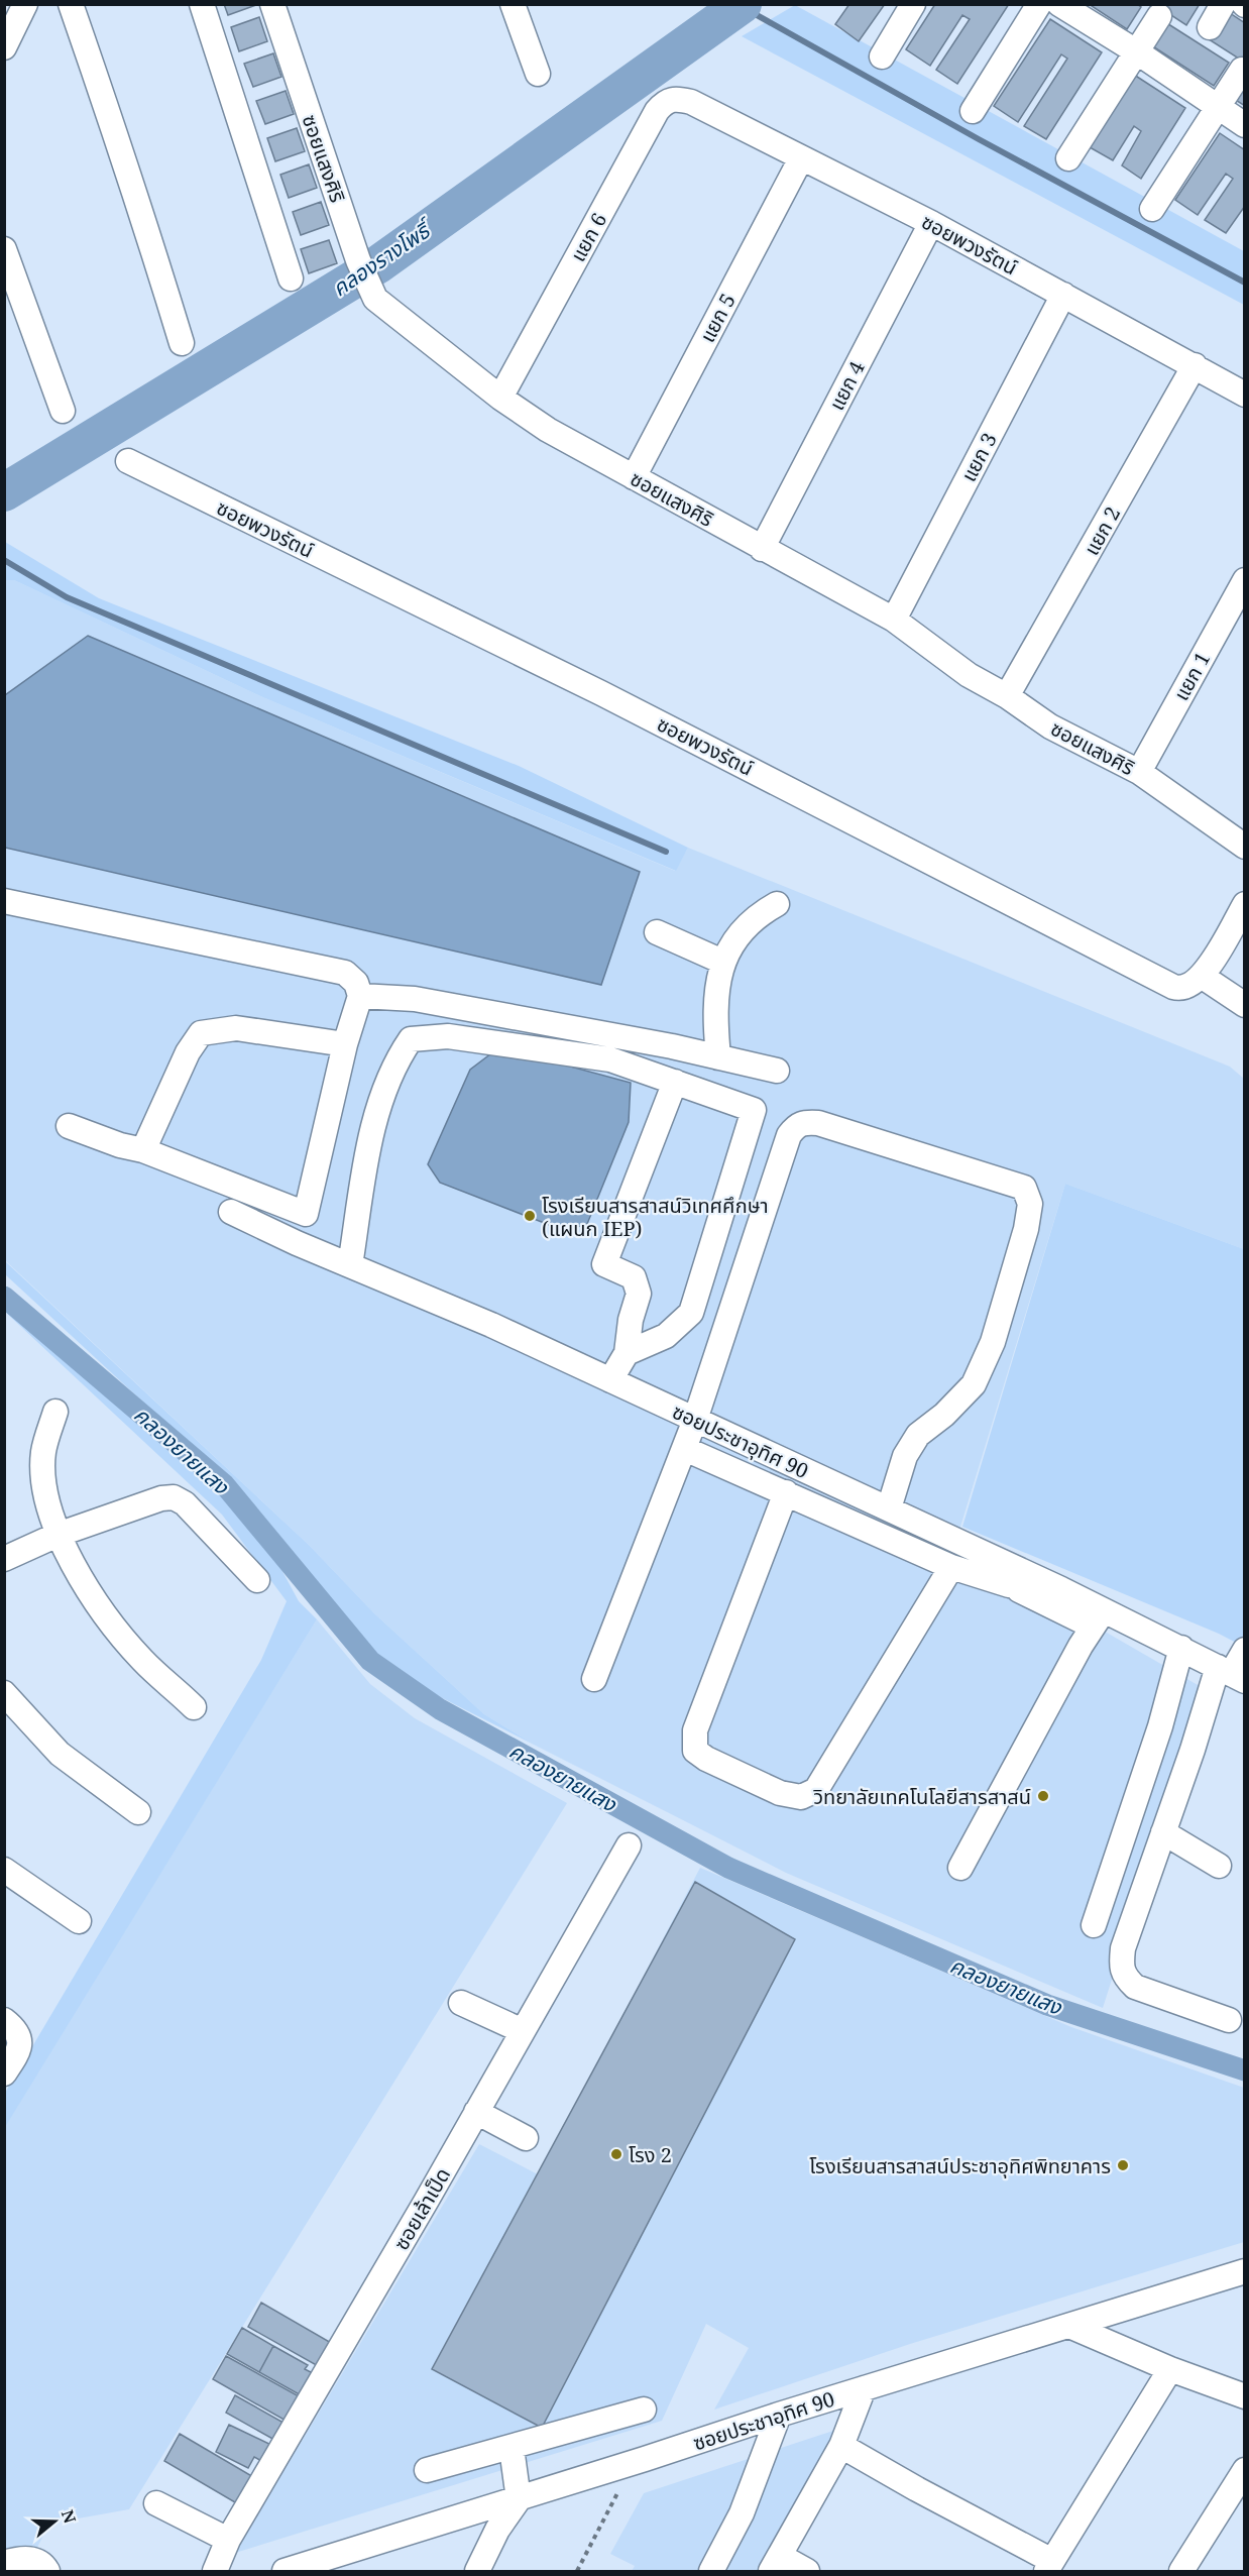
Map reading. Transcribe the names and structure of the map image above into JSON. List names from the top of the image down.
{
  "streets": {
    "street": [
      "ซอยแสงศิริ",
      "แยก 6",
      "ซอยพวงรัตน์",
      "แยก 5",
      "แยก 4",
      "แยก 3",
      "แยก 2",
      "แยก 1",
      "ซอยประชาอุทิศ 90",
      "ซอยเล้าเป็ด"
    ]
  },
  "crossings": [
    ["ซอยแสงศิริ", "แยก 6"],
    ["ซอยแสงศิริ", "แยก 5"],
    ["ซอยแสงศิริ", "แยก 4"],
    ["ซอยแสงศิริ", "แยก 3"],
    ["ซอยแสงศิริ", "แยก 2"],
    ["ซอยแสงศิริ", "แยก 1"],
    ["แยก 6", "ซอยพวงรัตน์"],
    ["ซอยพวงรัตน์", "แยก 5"],
    ["ซอยพวงรัตน์", "แยก 4"],
    ["ซอยพวงรัตน์", "แยก 3"],
    ["ซอยพวงรัตน์", "แยก 2"]
  ],
  "water": ["คลองรางโพธิ์", "คลองยายแสง"],
  "places": [
    "โรงเรียนสารสาสน์วิเทศศึกษา (แผนก IEP)",
    "วิทยาลัยเทคโนโลยีสารสาสน์",
    "โรง 2",
    "โรงเรียนสารสาสน์ประชาอุทิศพิทยาคาร"
  ],
  "north": "right"
}
